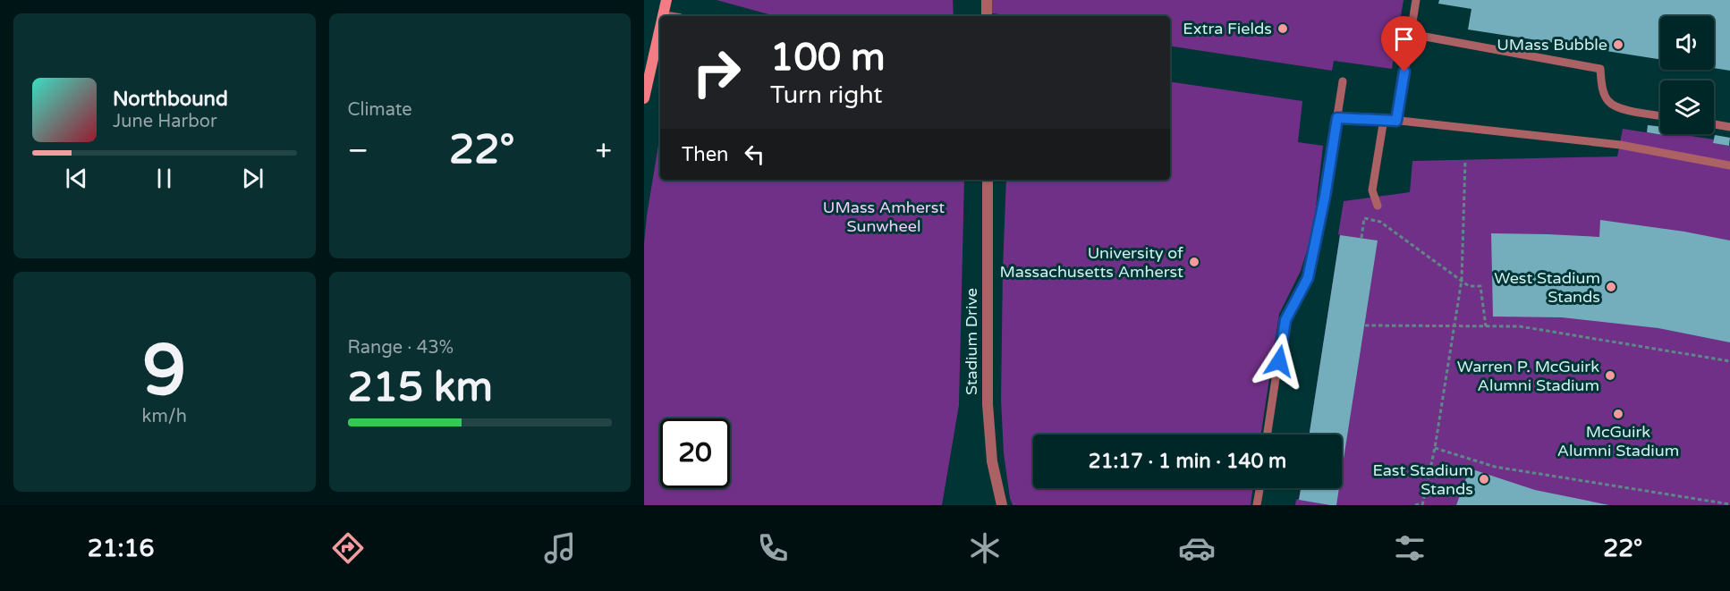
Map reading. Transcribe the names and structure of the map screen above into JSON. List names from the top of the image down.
{
  "streets": {
    "street": ["Stadium Drive"]
  },
  "parks": ["UMass Amherst Sunwheel"],
  "places": [
    "Extra Fields",
    "UMass Bubble",
    "University of Massachusetts Amherst",
    "West Stadium Stands",
    "Warren P. McGuirk Alumni Stadium",
    "McGuirk Alumni Stadium",
    "East Stadium Stands"
  ],
  "page": {
    "tile": [
      "Climate",
      ["9", "km/h"],
      ["Range · 43%", "215 km"]
    ],
    "turn": ["100 m", "Turn right"],
    "song": ["Northbound", "June Harbor"],
    "heat": ["−", "22°", "+"],
    "then": "Then",
    "limit": "20",
    "trip": "21:17 · 1 min · 140 m",
    "tabs": ["21:16", "22°"]
  }
}
